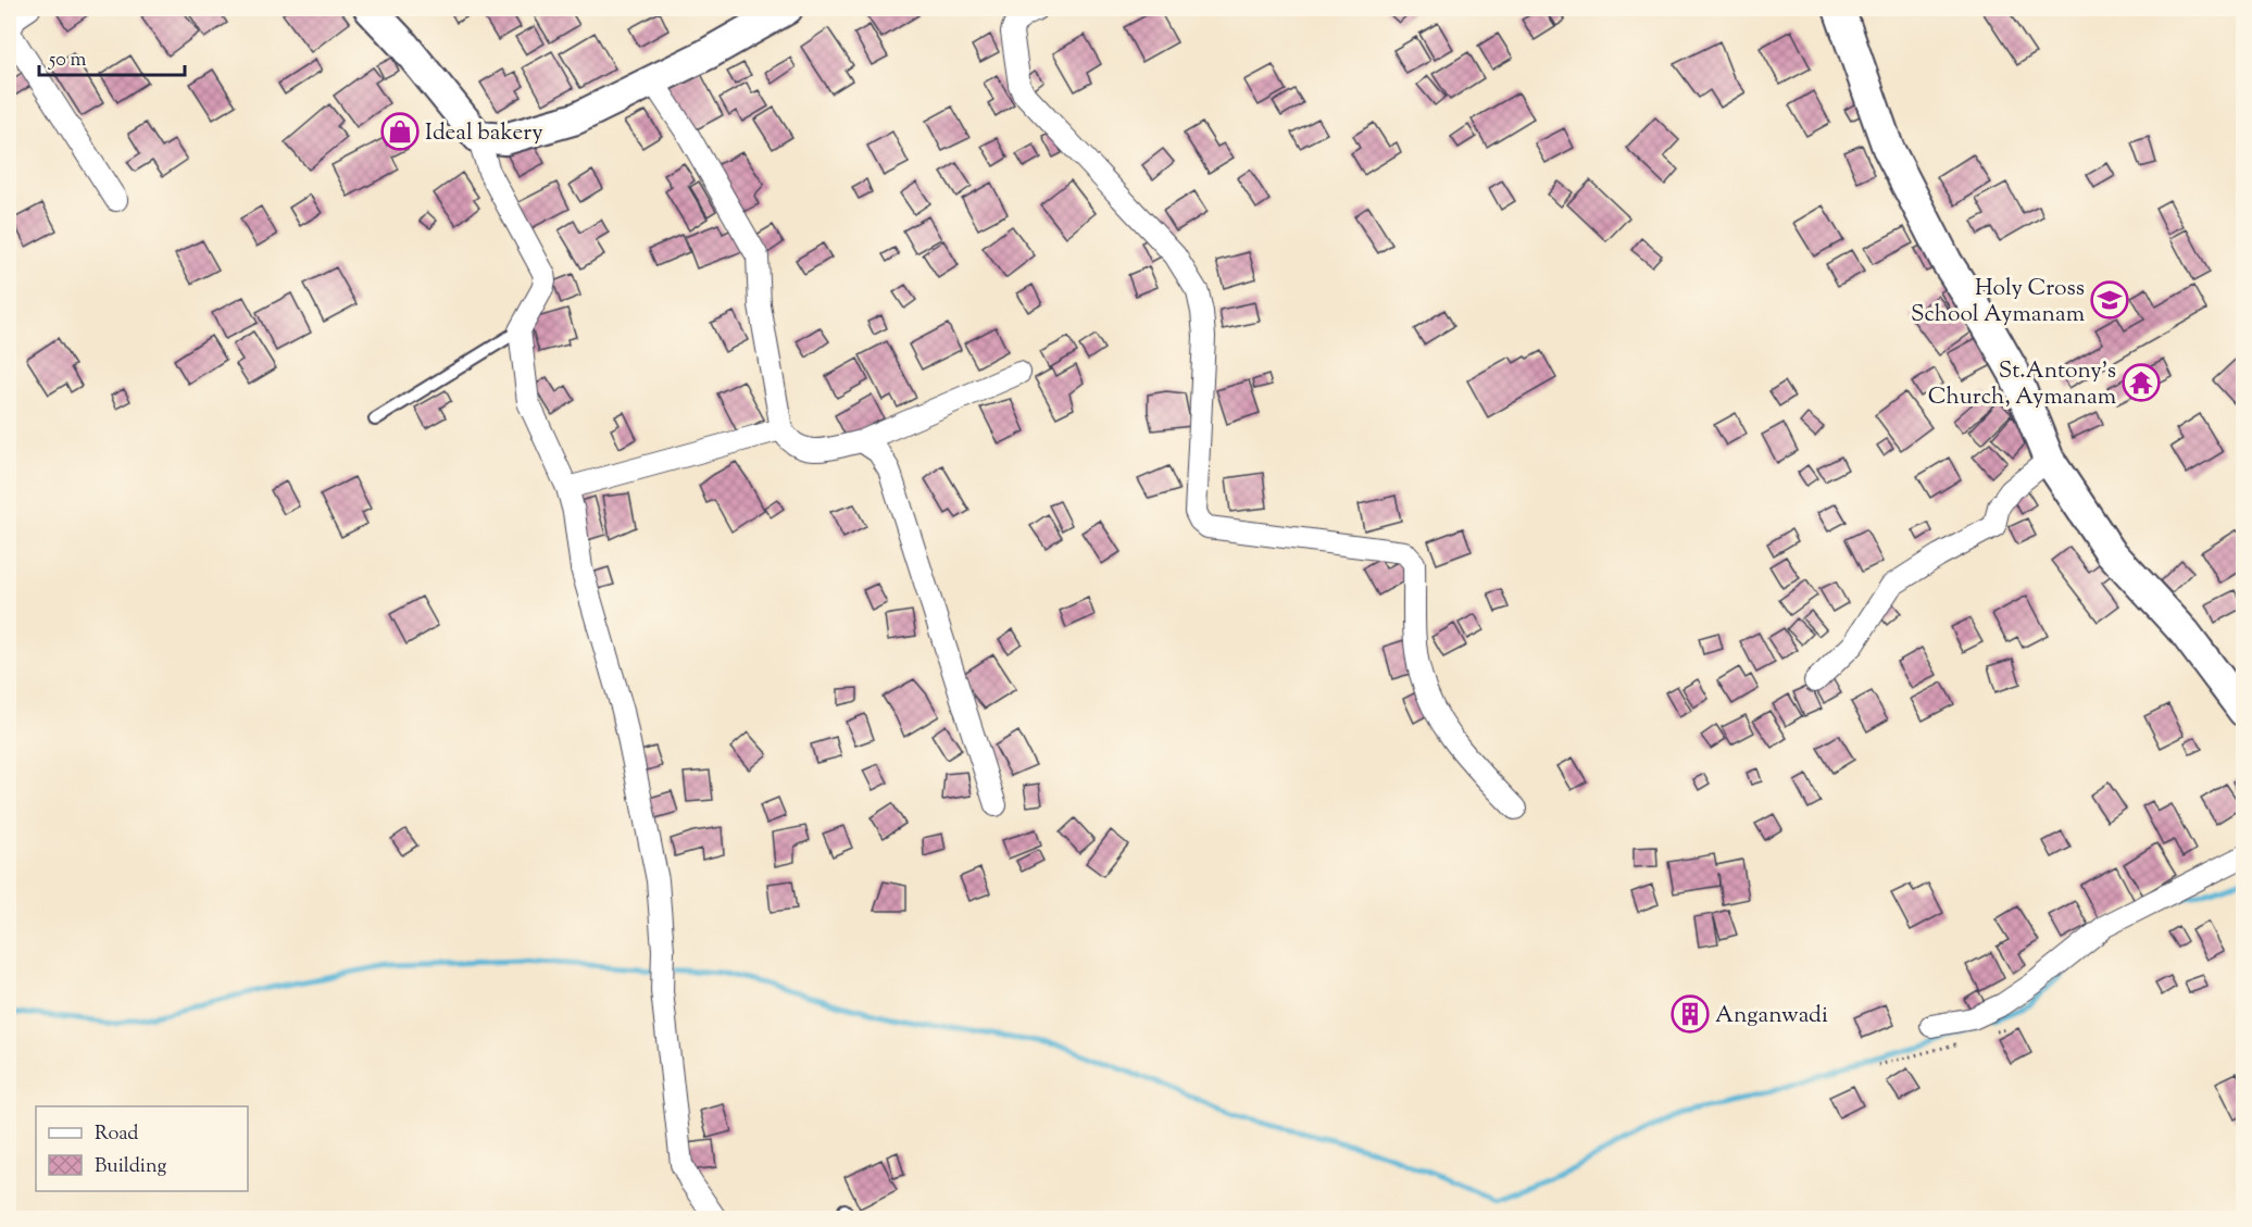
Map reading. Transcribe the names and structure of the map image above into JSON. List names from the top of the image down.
{
  "places": {
    "shop": ["Ideal bakery"],
    "school or university": ["Holy Cross School Aymanam"],
    "temple": ["St.Antony's Church, Aymanam"],
    "building": ["Anganwadi"]
  },
  "legend": ["Road", "Building"],
  "scale_bar": "50 m"
}
